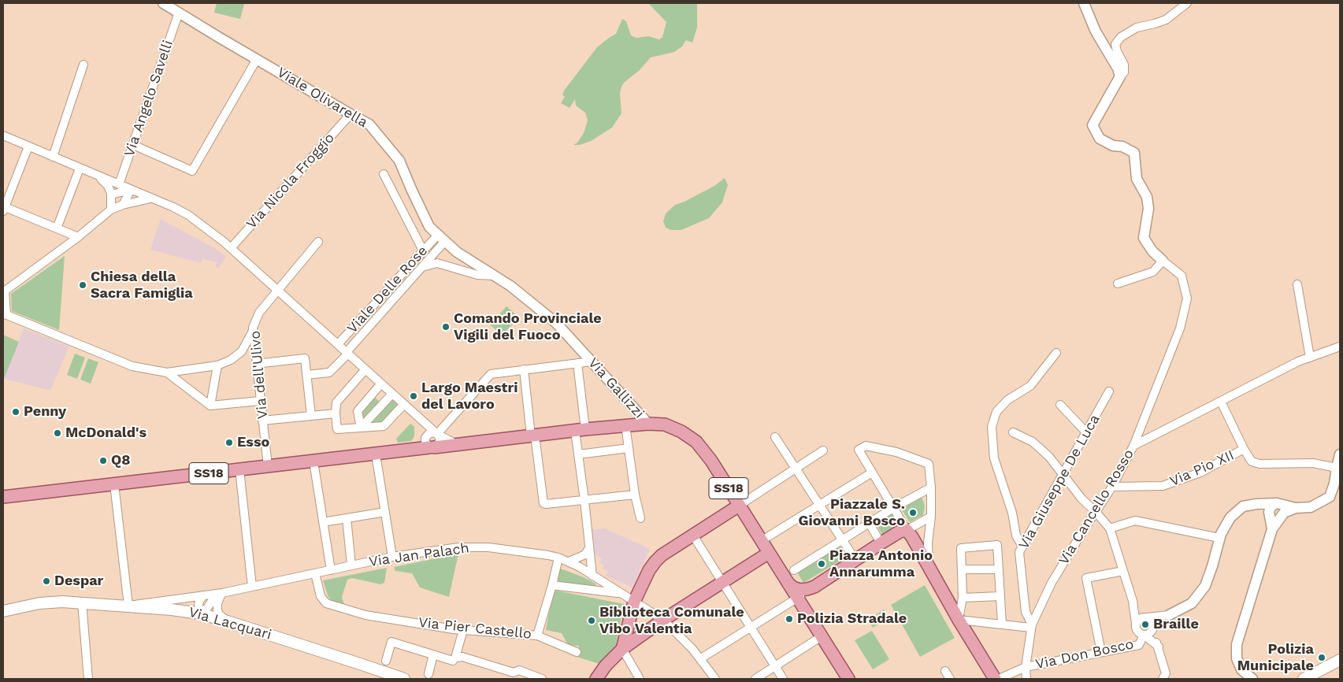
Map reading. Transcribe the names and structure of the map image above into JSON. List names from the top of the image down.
{
  "streets": {
    "main road": ["SS18", "Via Lacquari"],
    "street": [
      "Viale Olivarella",
      "Via Angelo Savelli",
      "Via Nicola Froggio",
      "Viale Delle Rose",
      "Via dell'Ulivo",
      "Via Gallizzi",
      "Via Pio XII",
      "Via Giuseppe De Luca",
      "Via Cancello Rosso",
      "Via Jan Palach",
      "Via Pier Castello",
      "Via Don Bosco"
    ]
  },
  "crossings": [
    ["Viale Olivarella", "Via Angelo Savelli"],
    ["Viale Olivarella", "Via Nicola Froggio"],
    ["Viale Olivarella", "Viale Delle Rose"],
    ["Viale Olivarella", "Via Gallizzi"],
    ["Via dell'Ulivo", "SS18"],
    ["Via Gallizzi", "SS18"],
    ["Via Pio XII", "Via Cancello Rosso"],
    ["Via Giuseppe De Luca", "Via Cancello Rosso"],
    ["Via Giuseppe De Luca", "Via Don Bosco"],
    ["Via Jan Palach", "Via Lacquari"],
    ["Via Jan Palach", "Via Pier Castello"]
  ],
  "places": [
    "Chiesa della Sacra Famiglia",
    "Comando Provinciale Vigili del Fuoco",
    "Largo Maestri del Lavoro",
    "Penny",
    "McDonald's",
    "Esso",
    "Q8",
    "Piazzale S. Giovanni Bosco",
    "Piazza Antonio Annarumma",
    "Despar",
    "Polizia Stradale",
    "Biblioteca Comunale Vibo Valentia",
    "Braille",
    "Polizia Municipale"
  ]
}
